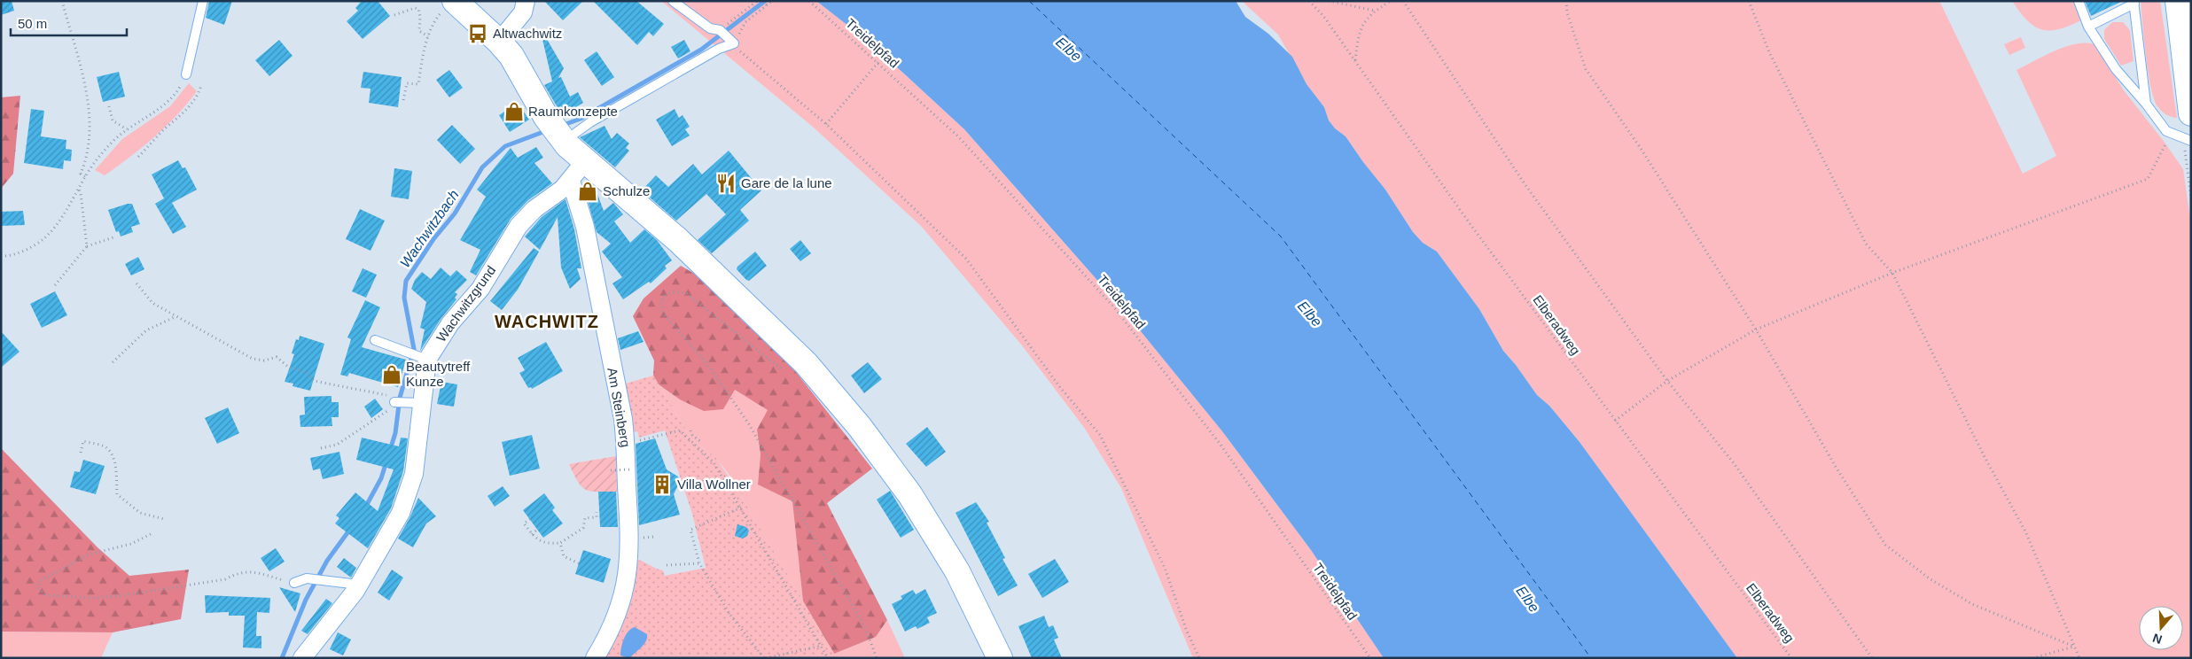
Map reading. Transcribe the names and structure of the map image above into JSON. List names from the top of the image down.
{
  "streets": {
    "street": ["Wachwitzgrund", "Am Steinberg"],
    "path": ["Treidelpfad", "Elberadweg"]
  },
  "crossings": [
    ["Wachwitzgrund", "Am Steinberg"]
  ],
  "districts": ["WACHWITZ"],
  "water": ["Elbe", "Wachwitzbach"],
  "places": {
    "bus stop": ["Altwachwitz"],
    "shop": ["Raumkonzepte", "Schulze", "Beautytreff Kunze"],
    "restaurant": ["Gare de la lune"],
    "building": ["Villa Wollner"]
  },
  "scale_bar": "50 m",
  "north": "bottom"
}
